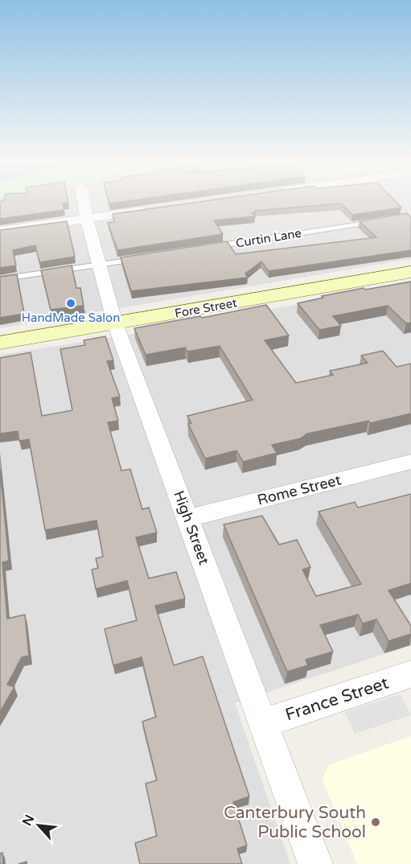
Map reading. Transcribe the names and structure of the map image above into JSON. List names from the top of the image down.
{
  "streets": {
    "main road": ["Fore Street"],
    "street": ["Rome Street", "High Street", "France Street"],
    "lane": ["Curtin Lane"]
  },
  "crossings": [
    ["Fore Street", "High Street"],
    ["Rome Street", "High Street"],
    ["High Street", "France Street"]
  ],
  "places": ["HandMade Salon", "Canterbury South Public School"],
  "north": "top left"
}
